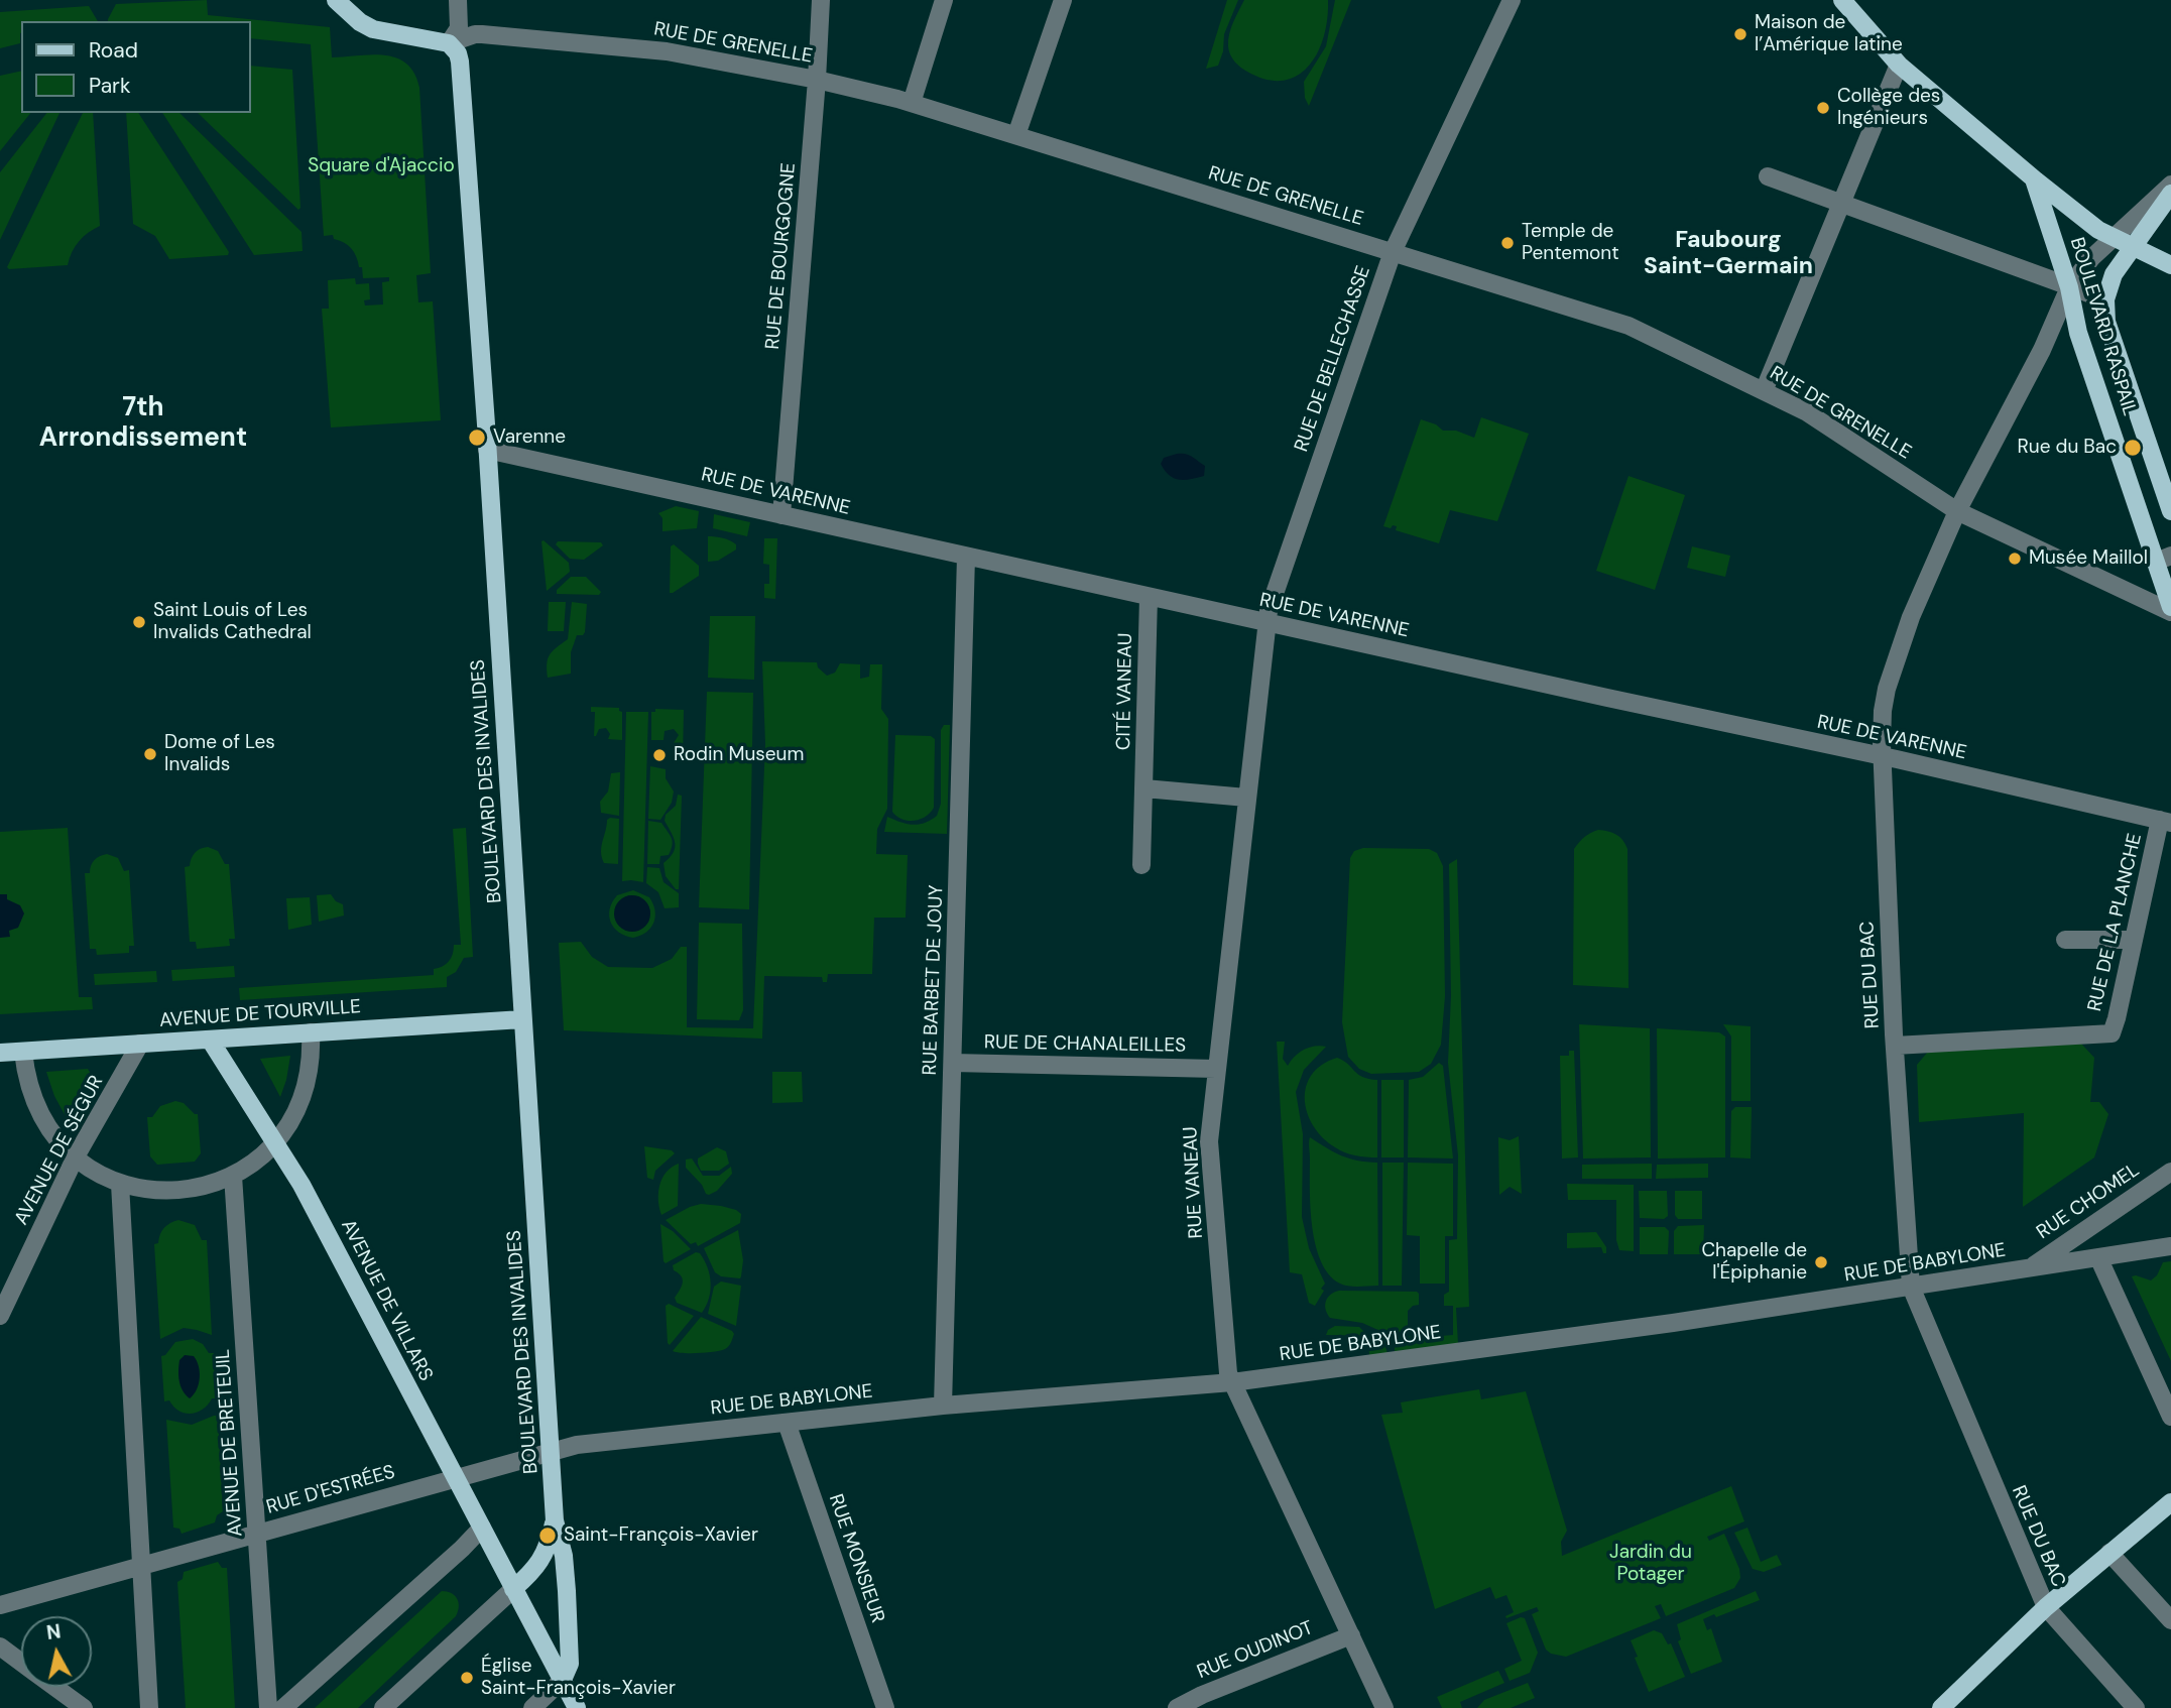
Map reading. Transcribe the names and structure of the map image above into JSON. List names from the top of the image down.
{
  "streets": {
    "main road": [
      "RUE DE GRENELLE",
      "BOULEVARD RASPAIL",
      "BOULEVARD DES INVALIDES",
      "AVENUE DE TOURVILLE",
      "AVENUE DE VILLARS"
    ],
    "street": [
      "RUE DE BOURGOGNE",
      "RUE DE BELLECHASSE",
      "RUE DE VARENNE",
      "CITÉ VANEAU",
      "RUE DE LA PLANCHE",
      "RUE DU BAC",
      "RUE BARBET DE JOUY",
      "RUE DE CHANALEILLES",
      "AVENUE DE SÉGUR",
      "RUE VANEAU",
      "RUE CHOMEL",
      "RUE DE BABYLONE",
      "AVENUE DE BRETEUIL",
      "RUE D'ESTRÉES",
      "RUE MONSIEUR",
      "RUE OUDINOT"
    ]
  },
  "crossings": [
    ["RUE DE GRENELLE", "RUE DE BOURGOGNE"],
    ["RUE DE GRENELLE", "RUE DE BELLECHASSE"],
    ["RUE DE GRENELLE", "BOULEVARD DES INVALIDES"],
    ["RUE DE GRENELLE", "RUE DU BAC"],
    ["RUE DE BOURGOGNE", "RUE DE VARENNE"],
    ["BOULEVARD RASPAIL", "RUE DU BAC"],
    ["RUE DE BELLECHASSE", "RUE DE VARENNE"],
    ["RUE DE BELLECHASSE", "RUE VANEAU"],
    ["RUE DE VARENNE", "CITÉ VANEAU"],
    ["RUE DE VARENNE", "BOULEVARD DES INVALIDES"],
    ["RUE DE VARENNE", "RUE DE LA PLANCHE"],
    ["RUE DE VARENNE", "RUE DU BAC"],
    ["RUE DE VARENNE", "RUE BARBET DE JOUY"],
    ["RUE DE VARENNE", "RUE VANEAU"],
    ["BOULEVARD DES INVALIDES", "AVENUE DE TOURVILLE"],
    ["BOULEVARD DES INVALIDES", "RUE DE BABYLONE"],
    ["BOULEVARD DES INVALIDES", "AVENUE DE VILLARS"],
    ["BOULEVARD DES INVALIDES", "RUE D'ESTRÉES"],
    ["RUE DE LA PLANCHE", "RUE DU BAC"],
    ["RUE DU BAC", "RUE DE BABYLONE"],
    ["RUE BARBET DE JOUY", "RUE DE CHANALEILLES"],
    ["RUE BARBET DE JOUY", "RUE DE BABYLONE"],
    ["AVENUE DE TOURVILLE", "AVENUE DE SÉGUR"],
    ["AVENUE DE TOURVILLE", "AVENUE DE VILLARS"],
    ["RUE DE CHANALEILLES", "RUE VANEAU"],
    ["RUE VANEAU", "RUE DE BABYLONE"],
    ["RUE VANEAU", "RUE OUDINOT"],
    ["RUE CHOMEL", "RUE DE BABYLONE"],
    ["RUE DE BABYLONE", "RUE D'ESTRÉES"],
    ["RUE DE BABYLONE", "RUE MONSIEUR"],
    ["AVENUE DE VILLARS", "RUE D'ESTRÉES"],
    ["AVENUE DE BRETEUIL", "RUE D'ESTRÉES"]
  ],
  "districts": ["Faubourg Saint-Germain", "7th Arrondissement"],
  "parks": ["Square d'Ajaccio", "Jardin du Potager"],
  "places": [
    "Maison de l’Amérique latine",
    "Collège des Ingénieurs",
    "Temple de Pentemont",
    "Varenne",
    "Rue du Bac",
    "Musée Maillol",
    "Saint Louis of Les Invalids Cathedral",
    "Dome of Les Invalids",
    "Rodin Museum",
    "Chapelle de l'Épiphanie",
    "Saint-François-Xavier",
    "Église Saint-François-Xavier"
  ],
  "legend": ["Road", "Park"],
  "north": "top"
}
